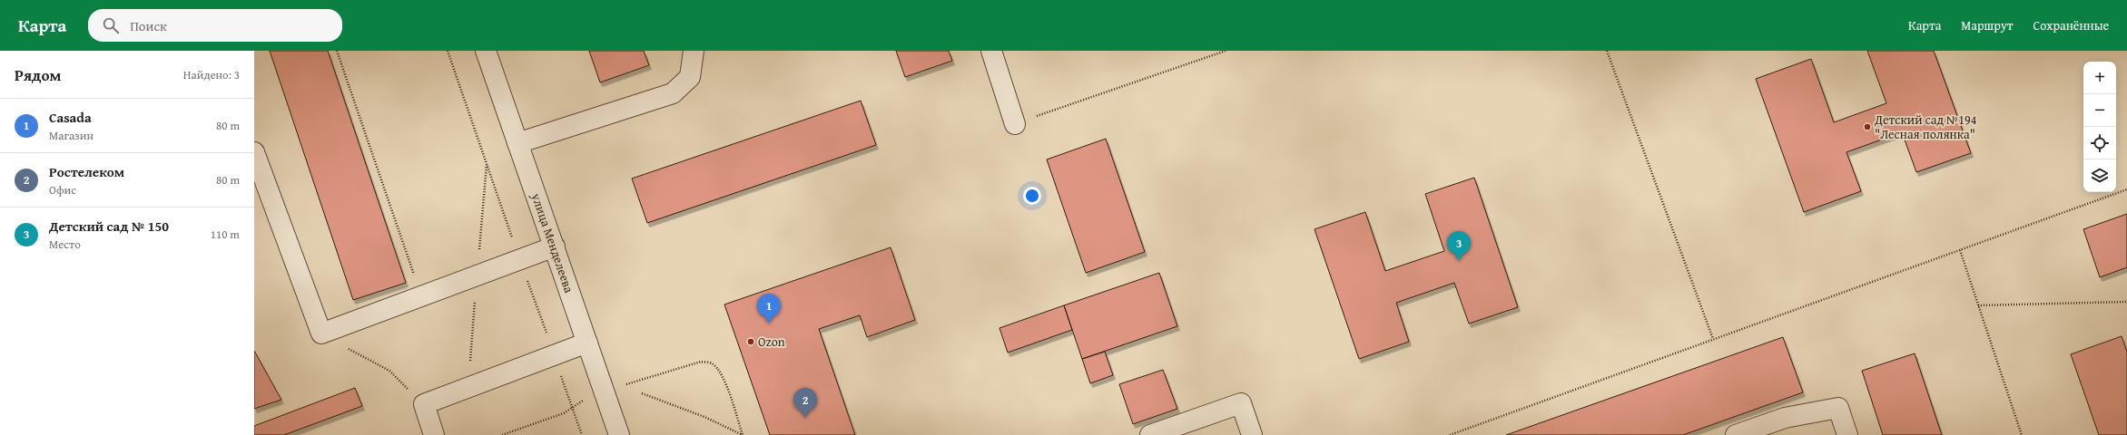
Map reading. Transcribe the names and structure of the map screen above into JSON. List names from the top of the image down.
{
  "streets": {
    "street": ["улица Менделеева"]
  },
  "places": ["Детский сад №194 \"Лесная полянка\"", "Ozon"],
  "page": {
    "header": "Карта",
    "search": "Поиск",
    "nav": ["Карта", "Маршрут", "Сохранённые"],
    "heading": ["Рядом", "Найдено: 3"],
    "map_buttons": ["+", "−"],
    "list": [
      {
        "mark": "1",
        "name": "Casada",
        "note": "Магазин",
        "value": "80 m"
      },
      {
        "mark": "2",
        "name": "Ростелеком",
        "note": "Офис",
        "value": "80 m"
      },
      {
        "mark": "3",
        "name": "Детский сад № 150",
        "note": "Место",
        "value": "110 m"
      }
    ],
    "pins": ["3", "1", "2"]
  }
}
